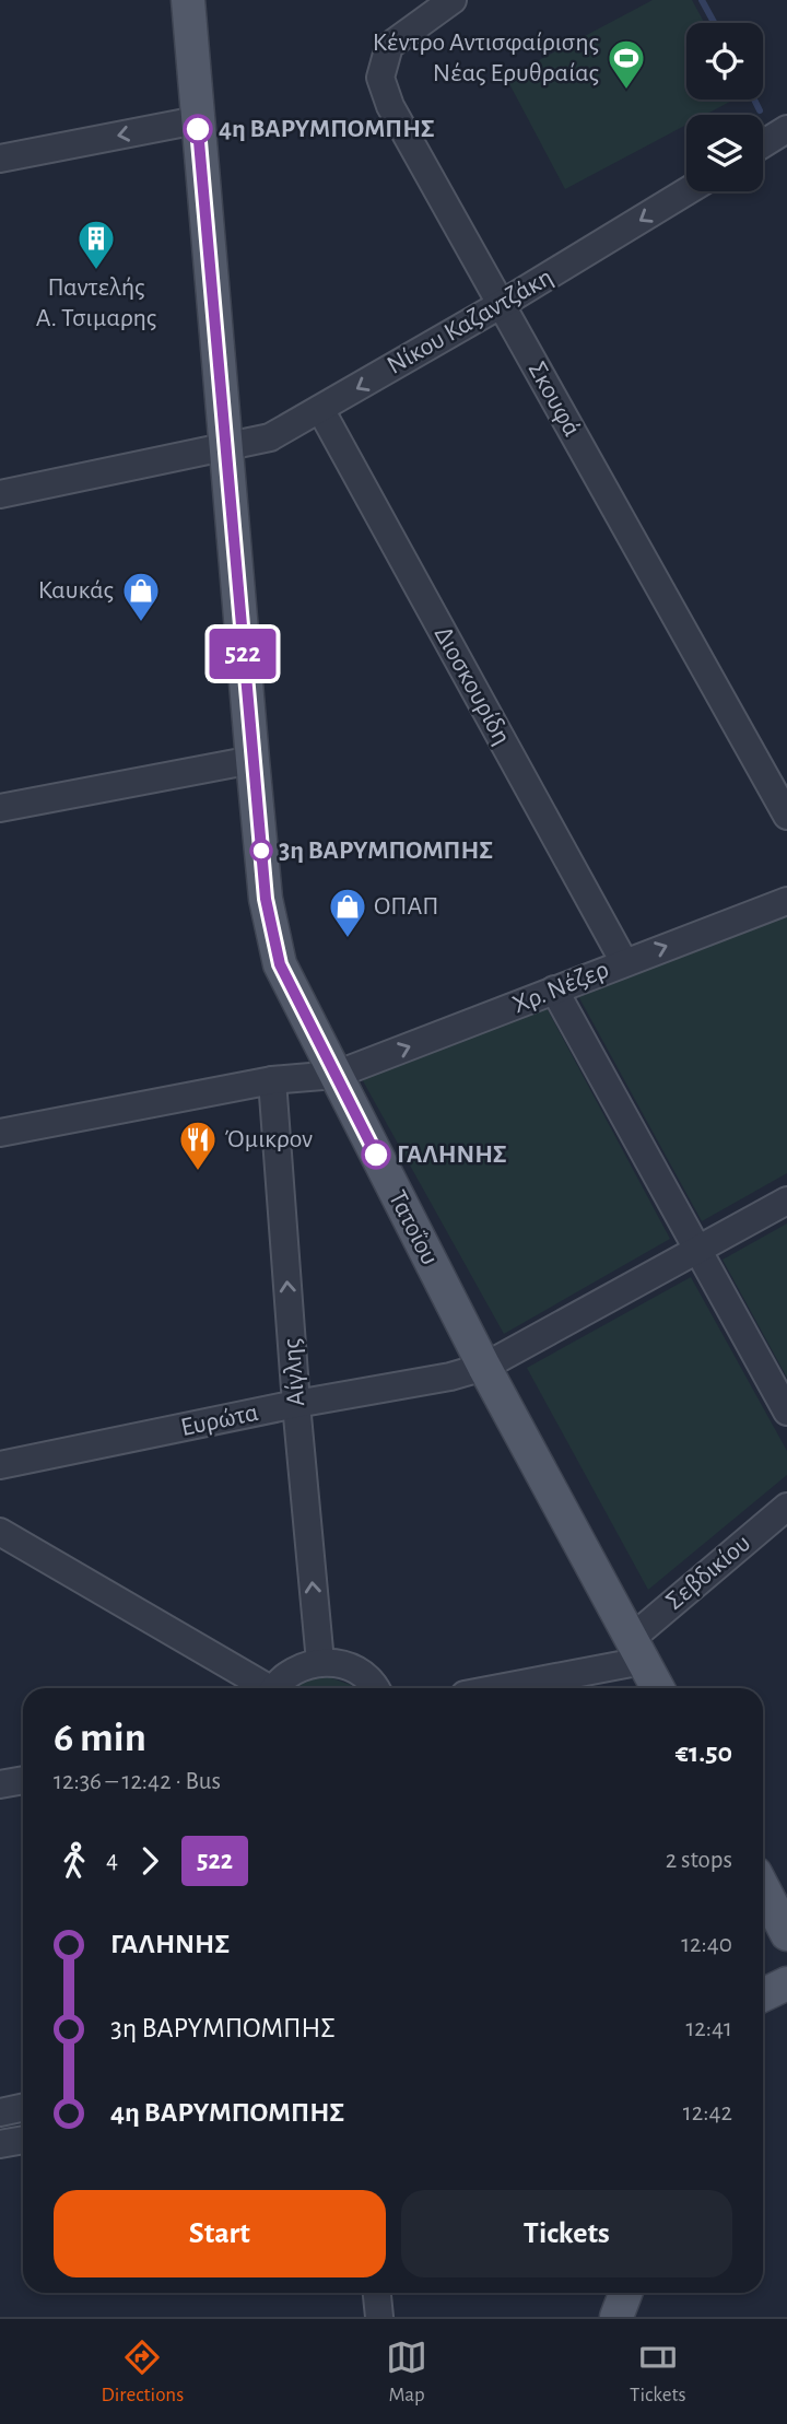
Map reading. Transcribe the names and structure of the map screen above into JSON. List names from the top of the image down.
{
  "streets": {
    "main road": ["Τατοΐου"],
    "street": [
      "Νίκου Καζαντζάκη",
      "Σκουφά",
      "Διοσκουρίδη",
      "Χρ. Νέζερ",
      "Αίγλης",
      "Ευρώτα",
      "Σεβδικίου"
    ]
  },
  "crossings": [
    ["Νίκου Καζαντζάκη", "Σκουφά"],
    ["Νίκου Καζαντζάκη", "Διοσκουρίδη"],
    ["Νίκου Καζαντζάκη", "Τατοΐου"],
    ["Διοσκουρίδη", "Χρ. Νέζερ"],
    ["Χρ. Νέζερ", "Τατοΐου"],
    ["Χρ. Νέζερ", "Αίγλης"],
    ["Τατοΐου", "Ευρώτα"],
    ["Τατοΐου", "Σεβδικίου"],
    ["Αίγλης", "Ευρώτα"]
  ],
  "one_way": ["Νίκου Καζαντζάκη", "Χρ. Νέζερ", "Αίγλης"],
  "places": {
    "sports": ["Κέντρο Αντισφαίρισης Νέας Ερυθραίας"],
    "other": ["4η ΒΑΡΥΜΠΟΜΠΗΣ", "3η ΒΑΡΥΜΠΟΜΠΗΣ", "ΓΑΛΗΝΗΣ"],
    "building": ["Παντελής Α. Τσιμαρης"],
    "shop": ["Καυκάς", "ΟΠΑΠ"],
    "restaurant": ["Όμικρον"]
  },
  "lines": ["bus line 522"],
  "page": {
    "on_map": "522",
    "heading": ["6 min", "12:36 – 12:42 · Bus", "€1.50"],
    "legs": ["4", "522", "2 stops"],
    "list": [
      {
        "name": "ΓΑΛΗΝΗΣ",
        "value": "12:40"
      },
      {
        "name": "3η ΒΑΡΥΜΠΟΜΠΗΣ",
        "value": "12:41"
      },
      {
        "name": "4η ΒΑΡΥΜΠΟΜΠΗΣ",
        "value": "12:42"
      }
    ],
    "buttons": ["Start", "Tickets"],
    "tabs": ["Directions", "Map", "Tickets"]
  }
}
